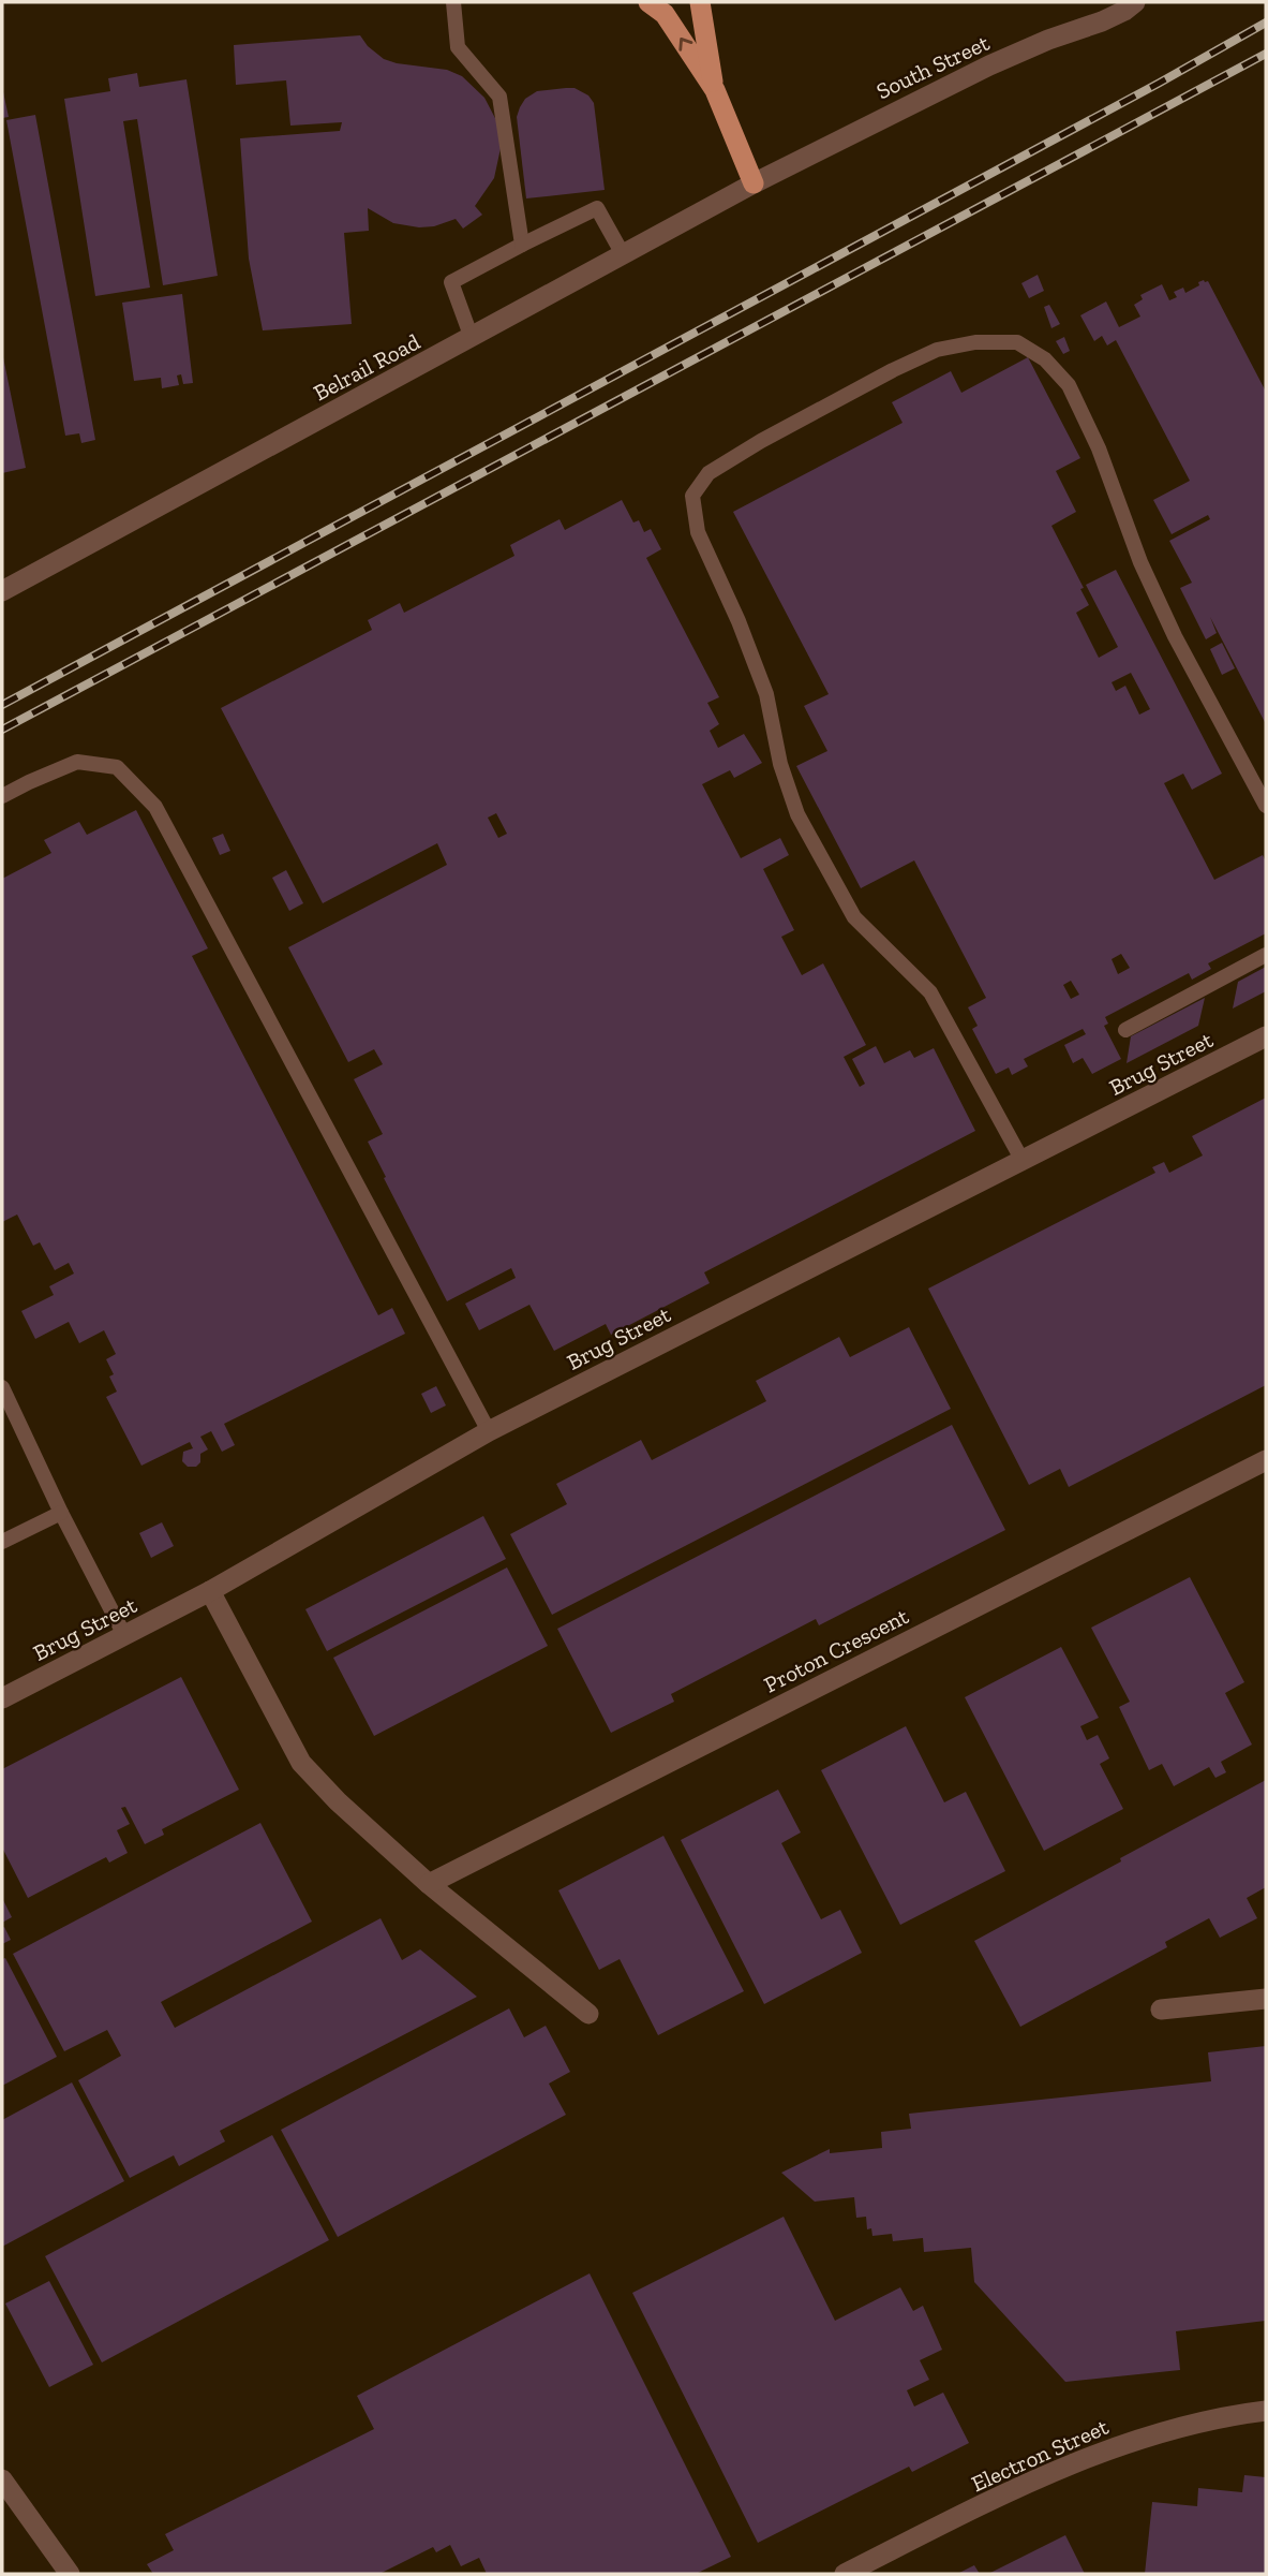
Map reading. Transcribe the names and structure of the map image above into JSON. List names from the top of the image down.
{
  "streets": {
    "street": [
      "South Street",
      "Belrail Road",
      "Brug Street",
      "Proton Crescent",
      "Electron Street"
    ]
  },
  "crossings": [
    ["South Street", "Belrail Road"]
  ]
}
